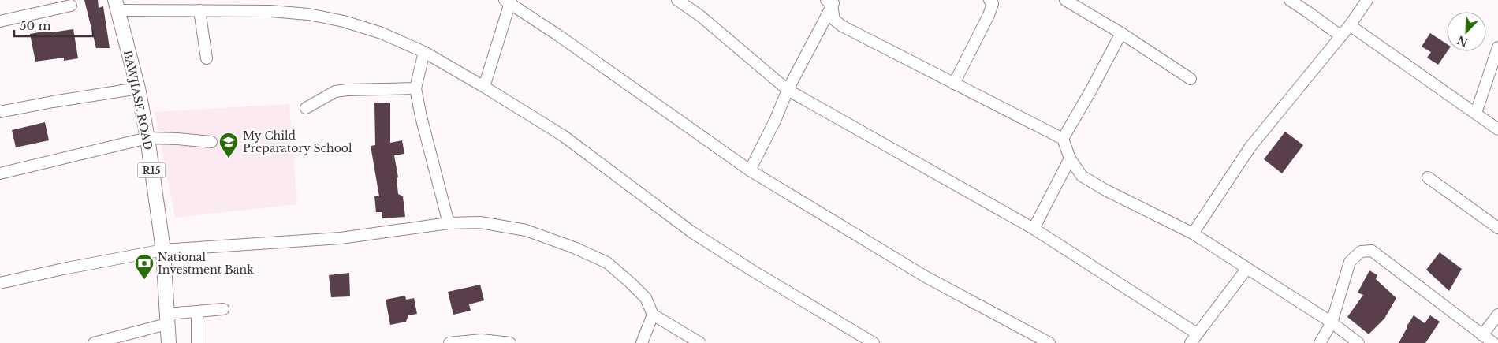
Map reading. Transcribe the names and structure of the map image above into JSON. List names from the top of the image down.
{
  "streets": {
    "main road": ["BAWJIASE ROAD", "R15"]
  },
  "places": {
    "school or university": ["My Child Preparatory School"],
    "bank": ["National Investment Bank"]
  },
  "scale_bar": "50 m",
  "north": "bottom left"
}
